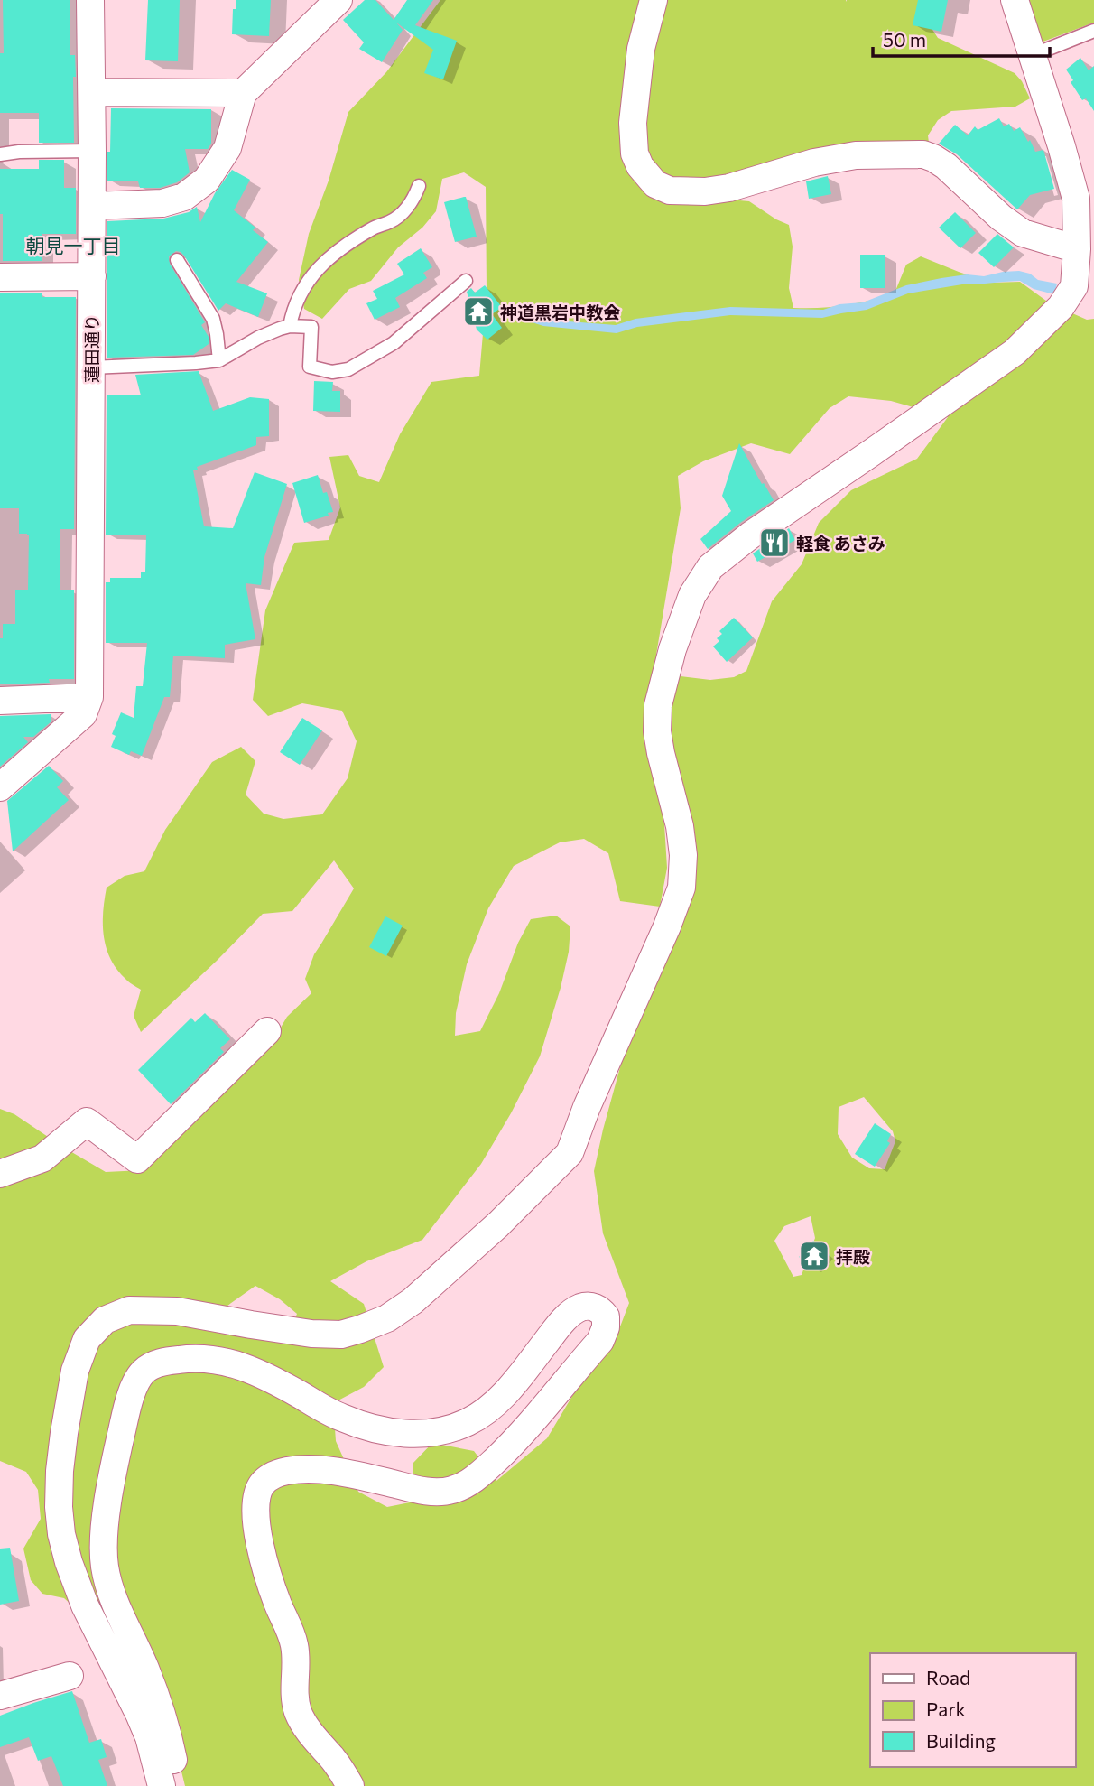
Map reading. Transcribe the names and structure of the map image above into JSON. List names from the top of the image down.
{
  "streets": {
    "street": ["蓮田通り"]
  },
  "districts": ["朝見一丁目"],
  "places": {
    "temple": ["神道黒岩中教会", "拝殿"],
    "restaurant": ["軽食 あさみ"]
  },
  "legend": ["Road", "Park", "Building"],
  "scale_bar": "50 m"
}
